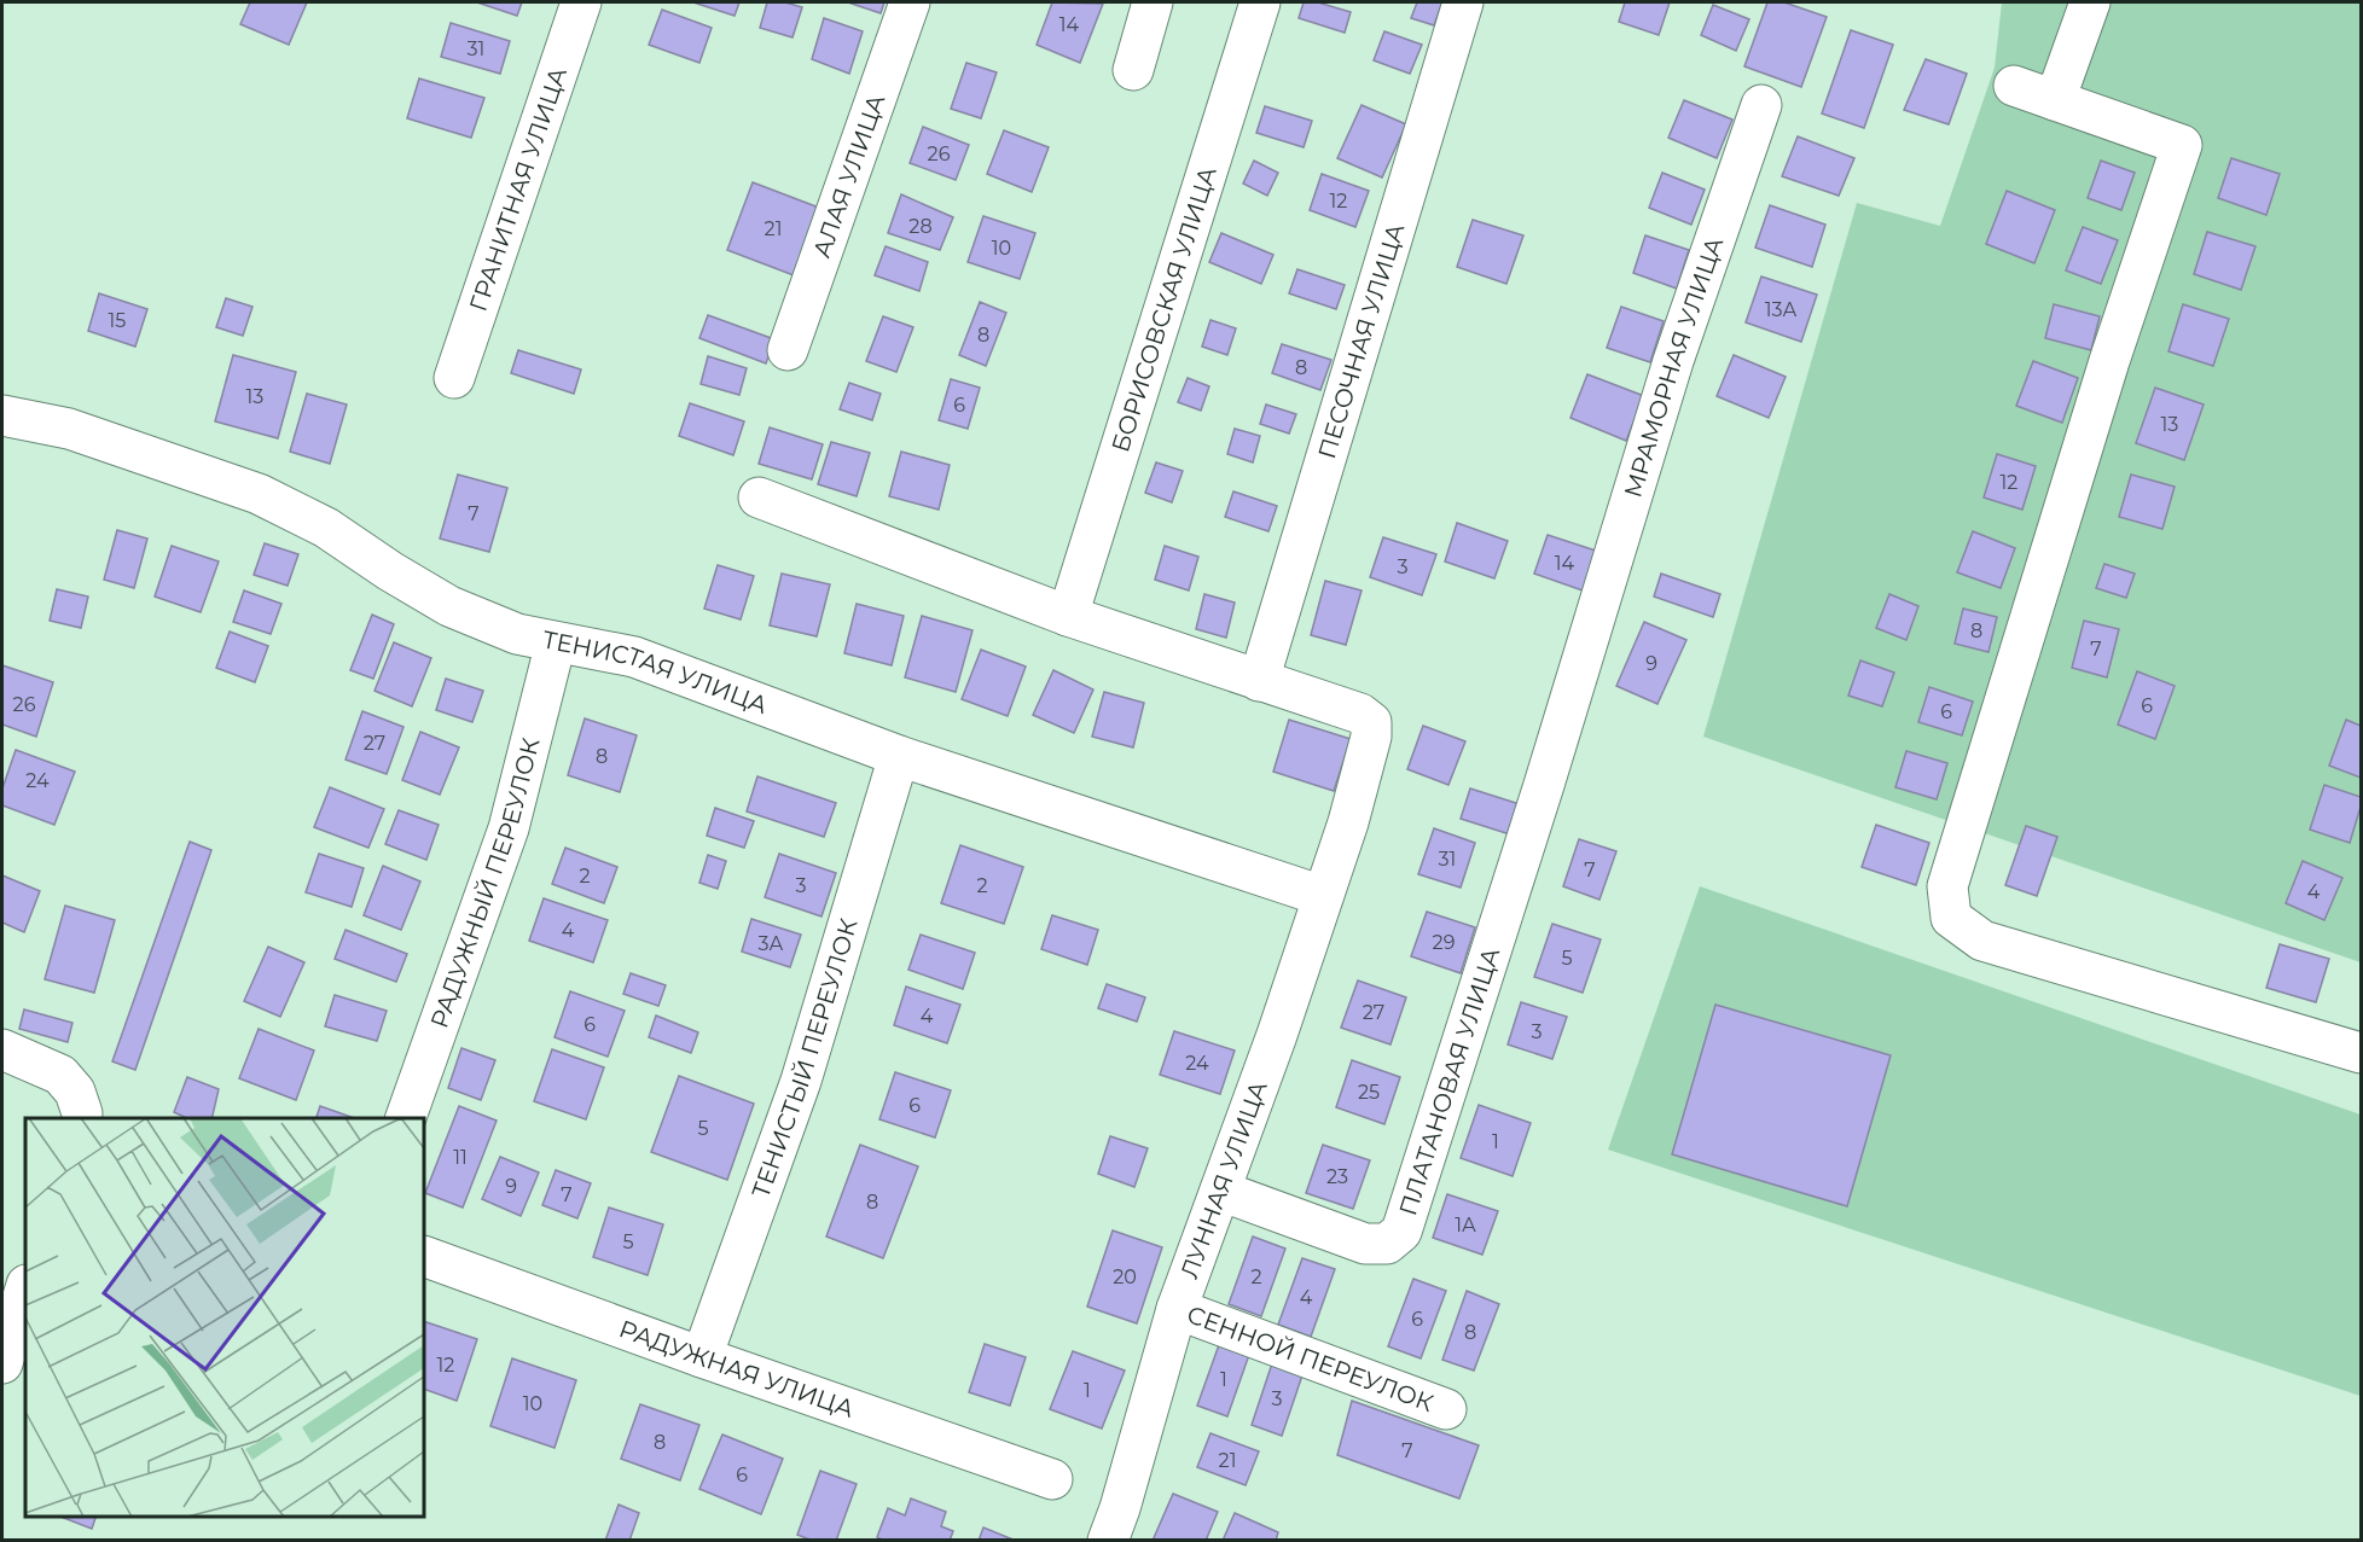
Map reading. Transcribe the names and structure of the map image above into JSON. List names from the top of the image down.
{
  "streets": {
    "street": [
      "АЛАЯ УЛИЦА",
      "ГРАНИТНАЯ УЛИЦА",
      "БОРИСОВСКАЯ УЛИЦА",
      "ПЕСОЧНАЯ УЛИЦА",
      "МРАМОРНАЯ УЛИЦА",
      "ТЕНИСТАЯ УЛИЦА",
      "РАДУЖНЫЙ ПЕРЕУЛОК",
      "ТЕНИСТЫЙ ПЕРЕУЛОК",
      "ПЛАТАНОВАЯ УЛИЦА",
      "ЛУННАЯ УЛИЦА",
      "СЕННОЙ ПЕРЕУЛОК",
      "РАДУЖНАЯ УЛИЦА"
    ]
  },
  "crossings": [
    ["ПЕСОЧНАЯ УЛИЦА", "ЛУННАЯ УЛИЦА"],
    ["МРАМОРНАЯ УЛИЦА", "ПЛАТАНОВАЯ УЛИЦА"],
    ["ТЕНИСТАЯ УЛИЦА", "РАДУЖНЫЙ ПЕРЕУЛОК"],
    ["ТЕНИСТАЯ УЛИЦА", "ТЕНИСТЫЙ ПЕРЕУЛОК"],
    ["ТЕНИСТАЯ УЛИЦА", "ЛУННАЯ УЛИЦА"],
    ["ТЕНИСТЫЙ ПЕРЕУЛОК", "РАДУЖНАЯ УЛИЦА"],
    ["ПЛАТАНОВАЯ УЛИЦА", "ЛУННАЯ УЛИЦА"],
    ["ЛУННАЯ УЛИЦА", "СЕННОЙ ПЕРЕУЛОК"]
  ],
  "house_numbers": [
    "14",
    "31",
    "26",
    "12",
    "28",
    "21",
    "10",
    "13А",
    "15",
    "8",
    "8",
    "13",
    "6",
    "13",
    "12",
    "7",
    "14",
    "3",
    "8",
    "7",
    "9",
    "26",
    "6",
    "6",
    "27",
    "8",
    "24",
    "31",
    "7",
    "2",
    "3",
    "2",
    "4",
    "4",
    "29",
    "3А",
    "5",
    "27",
    "4",
    "6",
    "3",
    "24",
    "25",
    "6",
    "5",
    "1",
    "11",
    "23",
    "9",
    "7",
    "8",
    "1А",
    "5",
    "20",
    "2",
    "4",
    "6",
    "8",
    "12",
    "1",
    "1",
    "3",
    "10",
    "8",
    "7",
    "21",
    "6"
  ]
}
